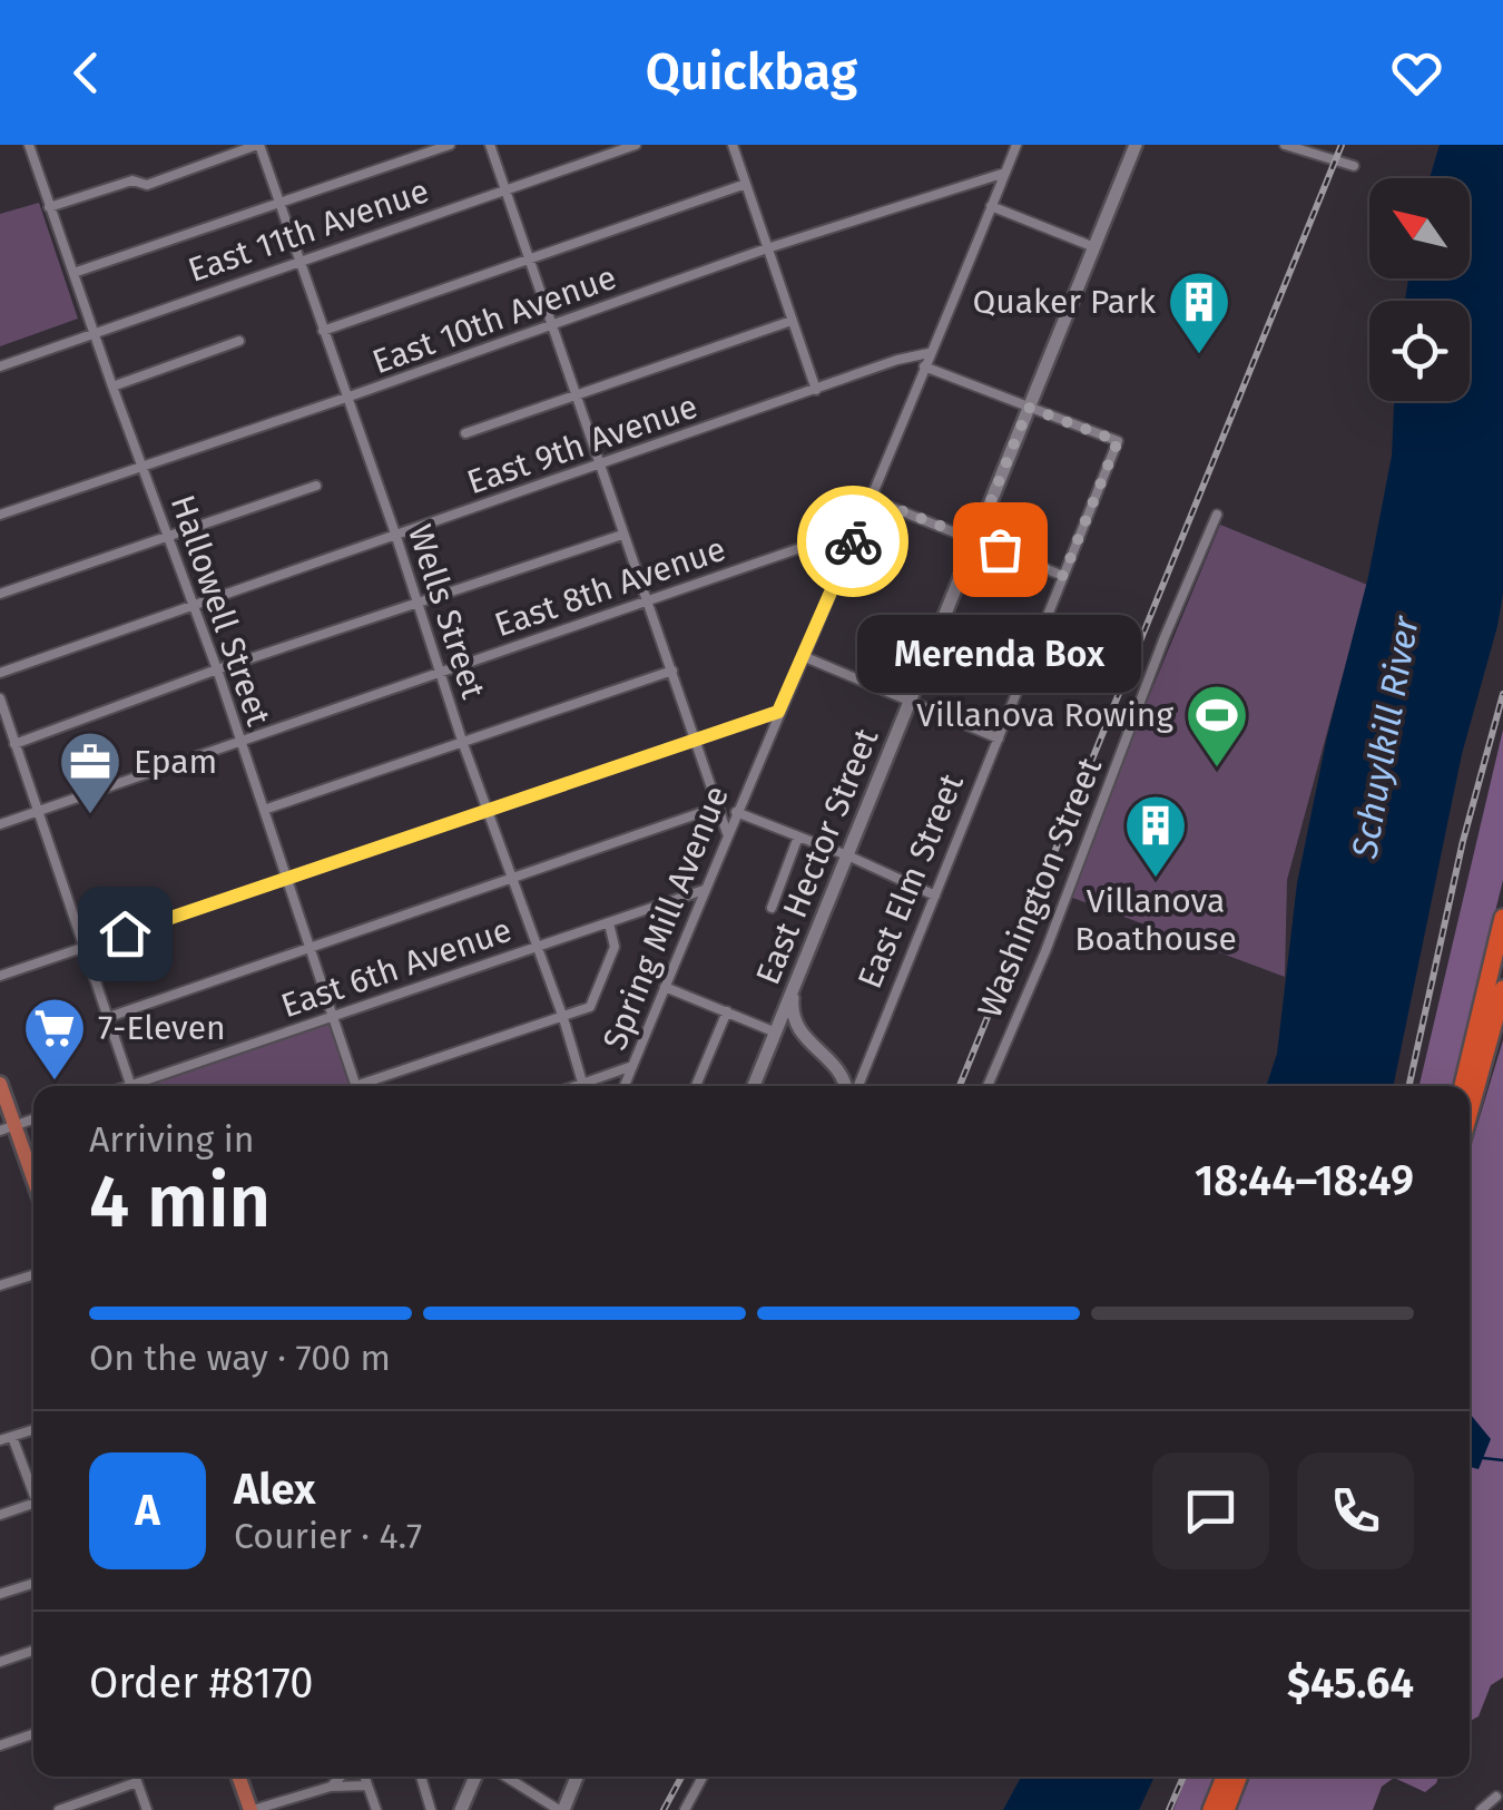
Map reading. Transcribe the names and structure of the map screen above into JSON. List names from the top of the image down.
{
  "streets": {
    "main road": ["East Hector Street"],
    "street": [
      "East 11th Avenue",
      "East 10th Avenue",
      "East 9th Avenue",
      "East 8th Avenue",
      "Hallowell Street",
      "Wells Street",
      "East Elm Street",
      "Washington Street",
      "Spring Mill Avenue",
      "East 6th Avenue"
    ]
  },
  "crossings": [
    ["East 11th Avenue", "Hallowell Street"],
    ["East 11th Avenue", "Wells Street"],
    ["East 10th Avenue", "Hallowell Street"],
    ["East 10th Avenue", "Wells Street"],
    ["East 10th Avenue", "Spring Mill Avenue"],
    ["East 9th Avenue", "Hallowell Street"],
    ["East 9th Avenue", "Wells Street"],
    ["East 9th Avenue", "Spring Mill Avenue"],
    ["East 8th Avenue", "Hallowell Street"],
    ["East 8th Avenue", "Wells Street"],
    ["East 8th Avenue", "Spring Mill Avenue"],
    ["Hallowell Street", "East 6th Avenue"],
    ["Wells Street", "East 6th Avenue"],
    ["East Hector Street", "East Elm Street"],
    ["Spring Mill Avenue", "East 6th Avenue"]
  ],
  "water": ["Schuylkill River"],
  "places": {
    "building": ["Quaker Park", "Villanova Boathouse"],
    "other": ["Merenda Box"],
    "sports": ["Villanova Rowing"],
    "office": ["Epam"],
    "supermarket": ["7-Eleven"]
  },
  "north": "top left",
  "page": {
    "header": "Quickbag",
    "bubble": "Merenda Box",
    "heading": ["4 min", "Arriving in", "18:44–18:49"],
    "panel": [
      "Alex",
      "Courier · 4.7",
      "Order #8170",
      "$45.64"
    ],
    "bar": "On the way · 700 m",
    "round": "A"
  }
}
